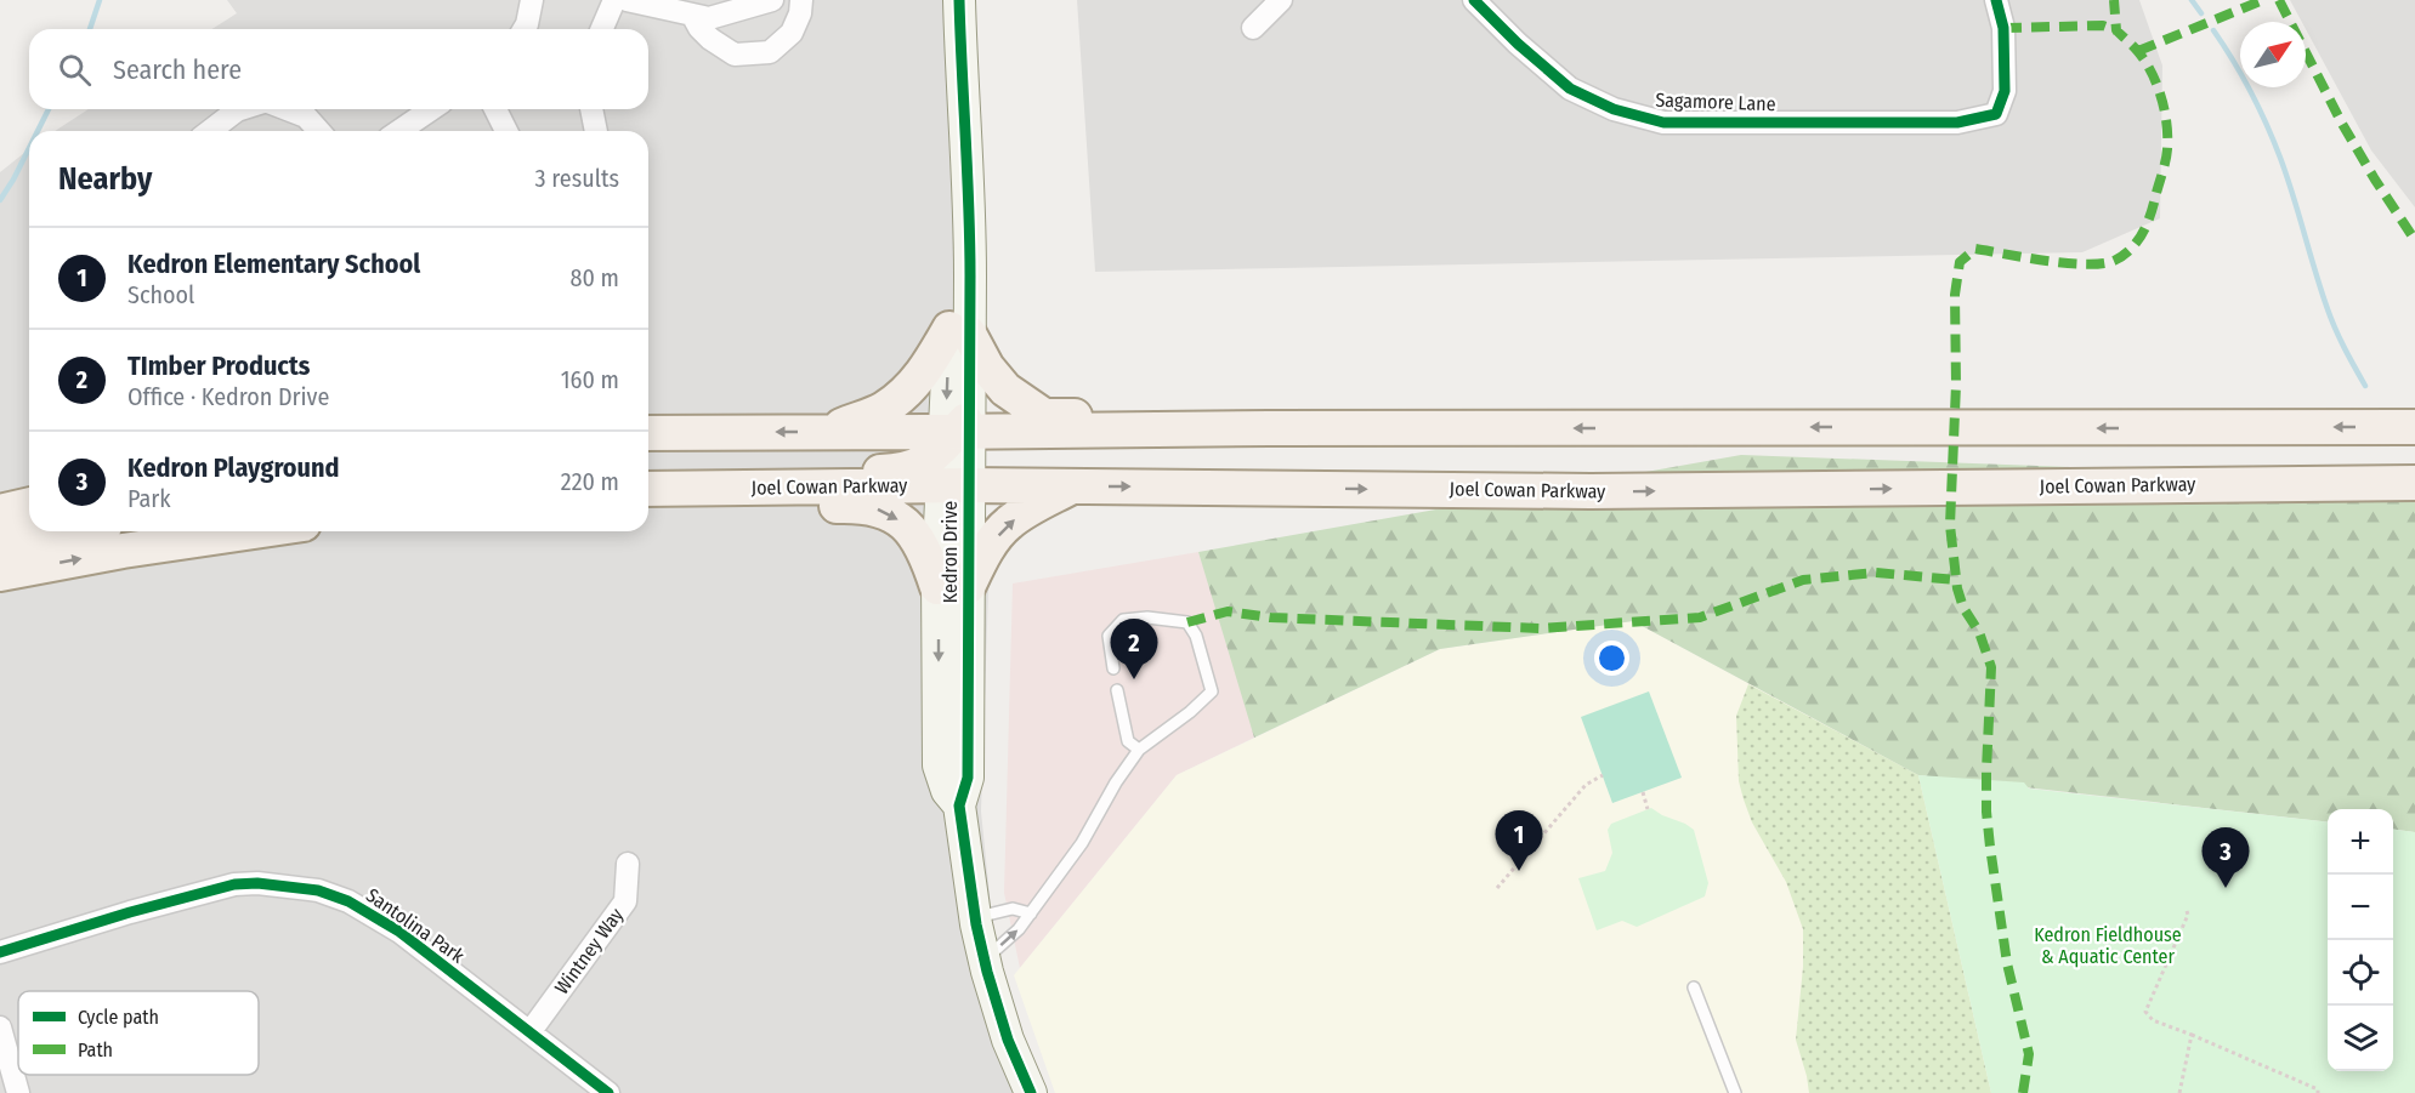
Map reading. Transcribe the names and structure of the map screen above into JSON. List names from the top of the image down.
{
  "streets": {
    "main road": ["Joel Cowan Parkway"],
    "street": [
      "Sagamore Lane",
      "Kedron Drive",
      "Santolina Park",
      "Wintney Way"
    ]
  },
  "crossings": [
    ["Joel Cowan Parkway", "Kedron Drive"],
    ["Santolina Park", "Wintney Way"]
  ],
  "parks": ["Kedron Fieldhouse & Aquatic Center"],
  "legend": ["Cycle path", "Path"],
  "north": "top right",
  "page": {
    "search": "Search here",
    "heading": ["Nearby", "3 results"],
    "list": [
      {
        "mark": "1",
        "name": "Kedron Elementary School",
        "note": "School",
        "value": "80 m"
      },
      {
        "mark": "2",
        "name": "TImber Products",
        "note": "Office · Kedron Drive",
        "value": "160 m"
      },
      {
        "mark": "3",
        "name": "Kedron Playground",
        "note": "Park",
        "value": "220 m"
      }
    ],
    "pins": ["2", "1", "3"],
    "map_buttons": ["+", "−"]
  }
}
